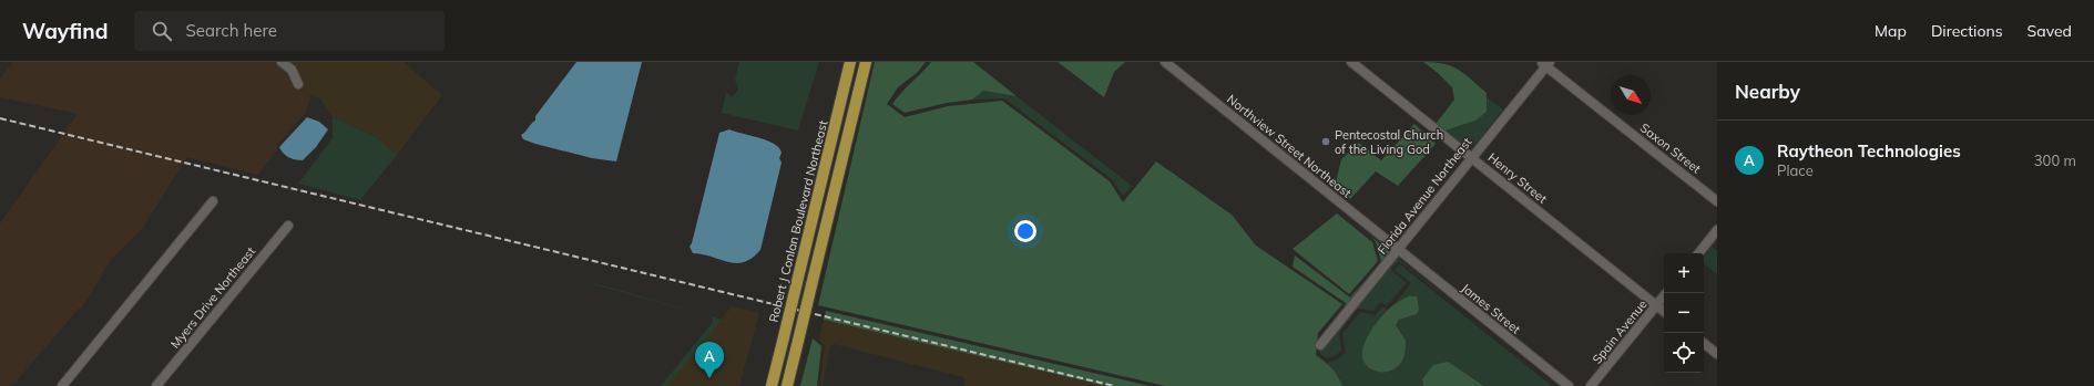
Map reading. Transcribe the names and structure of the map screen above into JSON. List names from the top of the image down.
{
  "streets": {
    "main road": ["Robert J Conlan Boulevard Northeast"],
    "street": [
      "Northview Street Northeast",
      "Saxon Street",
      "Henry Street",
      "Florida Avenue Northeast",
      "Myers Drive Northeast",
      "James Street",
      "Spain Avenue"
    ]
  },
  "crossings": [
    ["Northview Street Northeast", "Florida Avenue Northeast"],
    ["Northview Street Northeast", "James Street"],
    ["Saxon Street", "Florida Avenue Northeast"],
    ["Henry Street", "Florida Avenue Northeast"],
    ["Henry Street", "Spain Avenue"],
    ["Florida Avenue Northeast", "James Street"]
  ],
  "places": ["Pentecostal Church of the Living God"],
  "north": "bottom right",
  "page": {
    "header": "Wayfind",
    "search": "Search here",
    "nav": ["Map", "Directions", "Saved"],
    "heading": "Nearby",
    "list": [
      {
        "mark": "A",
        "name": "Raytheon Technologies",
        "note": "Place",
        "value": "300 m"
      }
    ],
    "map_buttons": ["+", "−"],
    "pins": "A"
  }
}
